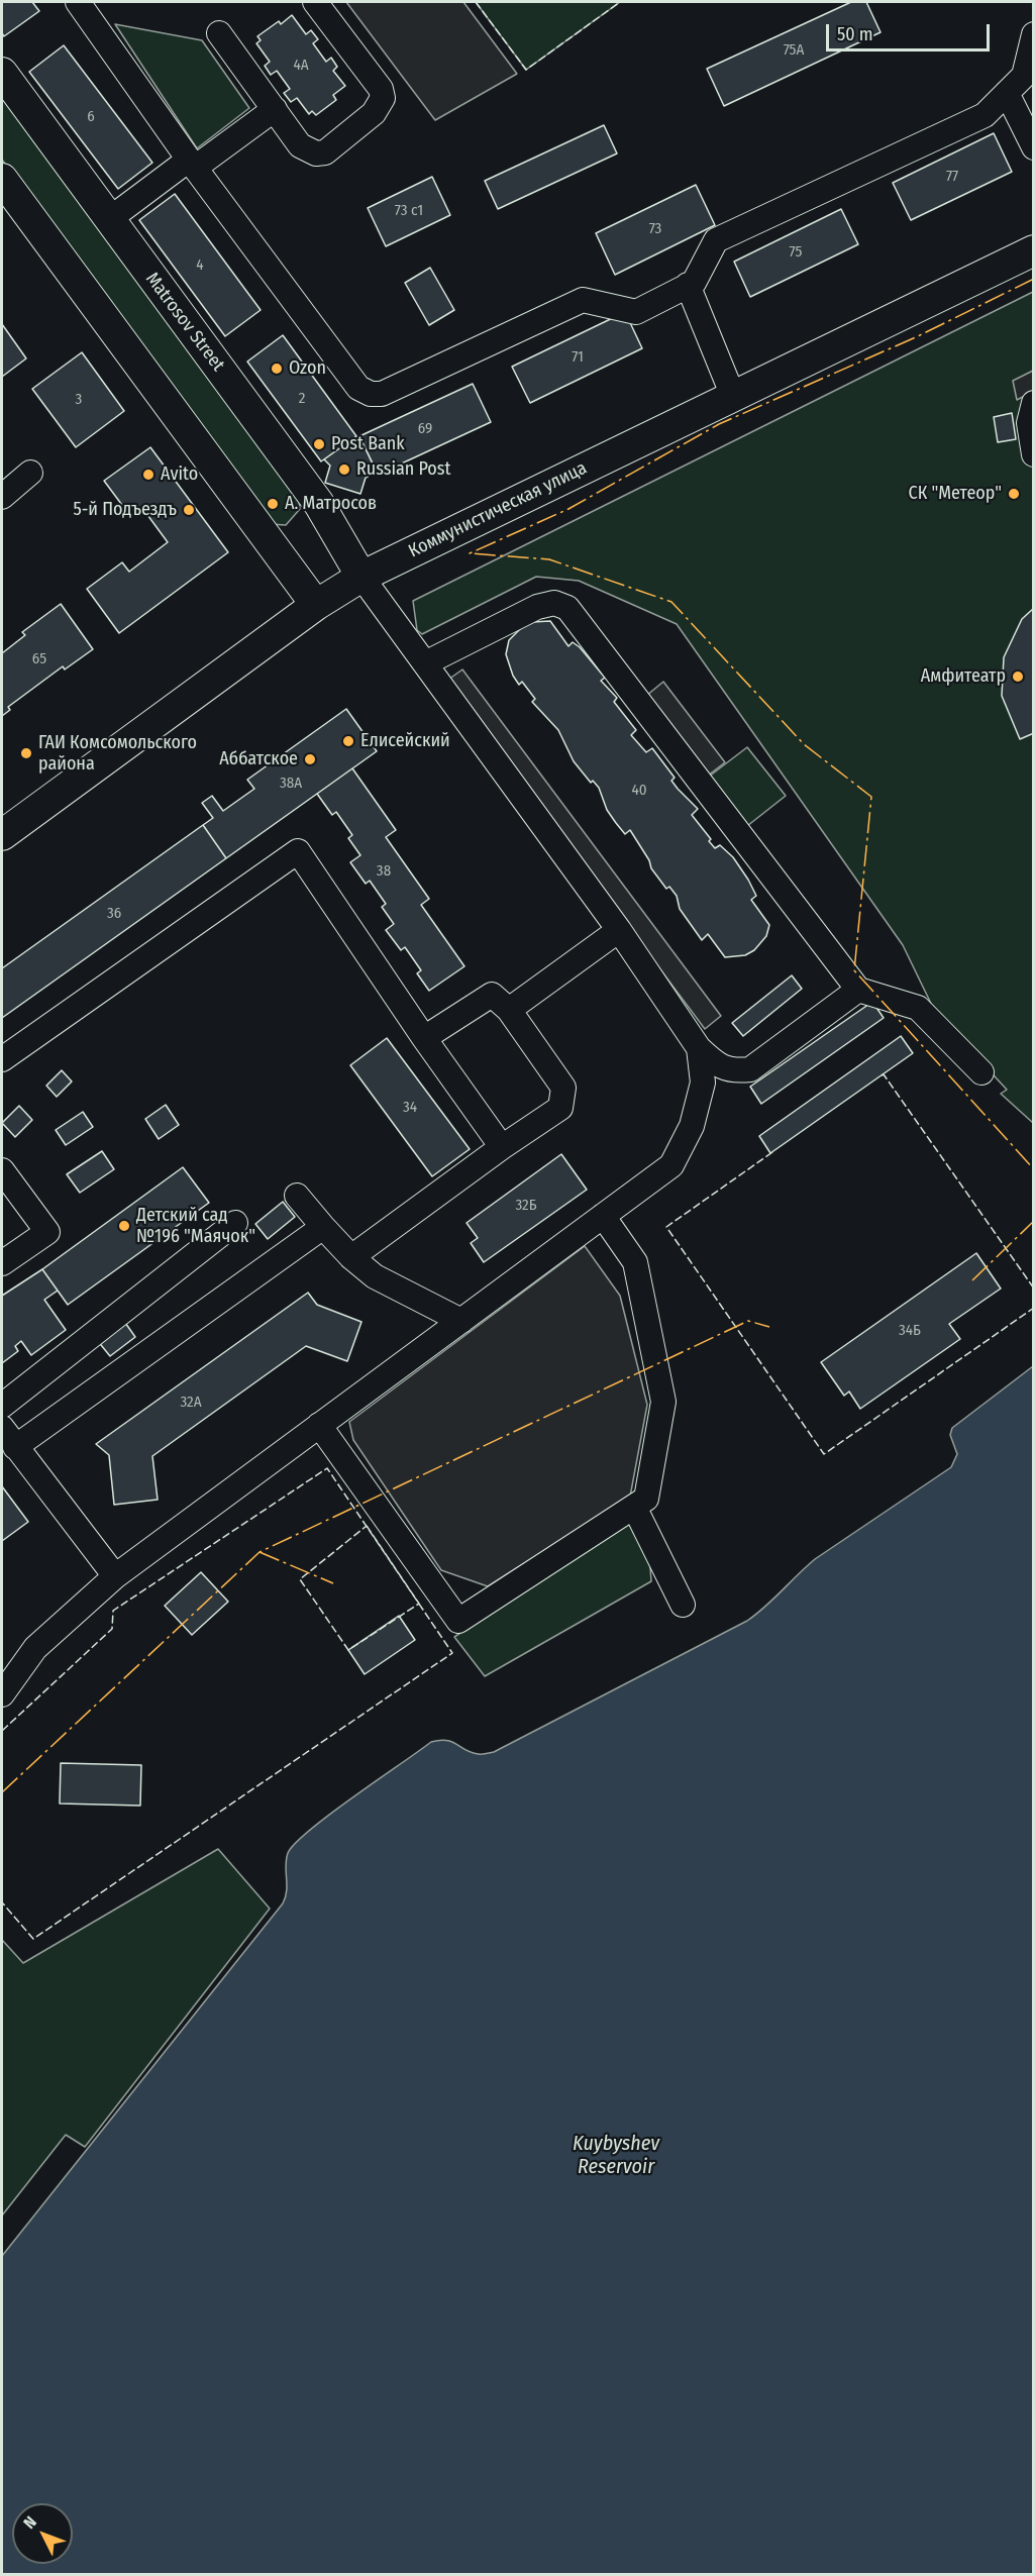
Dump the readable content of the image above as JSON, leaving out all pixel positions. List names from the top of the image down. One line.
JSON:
{"streets":{"main road":["Matrosov Street","Коммунистическая улица"]},"crossings":[["Matrosov Street","Коммунистическая улица"]],"water":["Kuybyshev Reservoir"],"places":["Ozon","Post Bank","Russian Post","Avito","СК \"Метеор\"","А. Матросов","5-й Подъездъ","Амфитеатр","Елисейский","ГАИ Комсомольского района","Аббатское","Детский сад №196 \"Маячок\""],"house_numbers":["75А","4А","6","77","73 с1","73","75","4","71","2","3","69","65","38А","40","38","36","34","32Б","34Б","32А"],"scale_bar":"50 m","north":"top left"}
